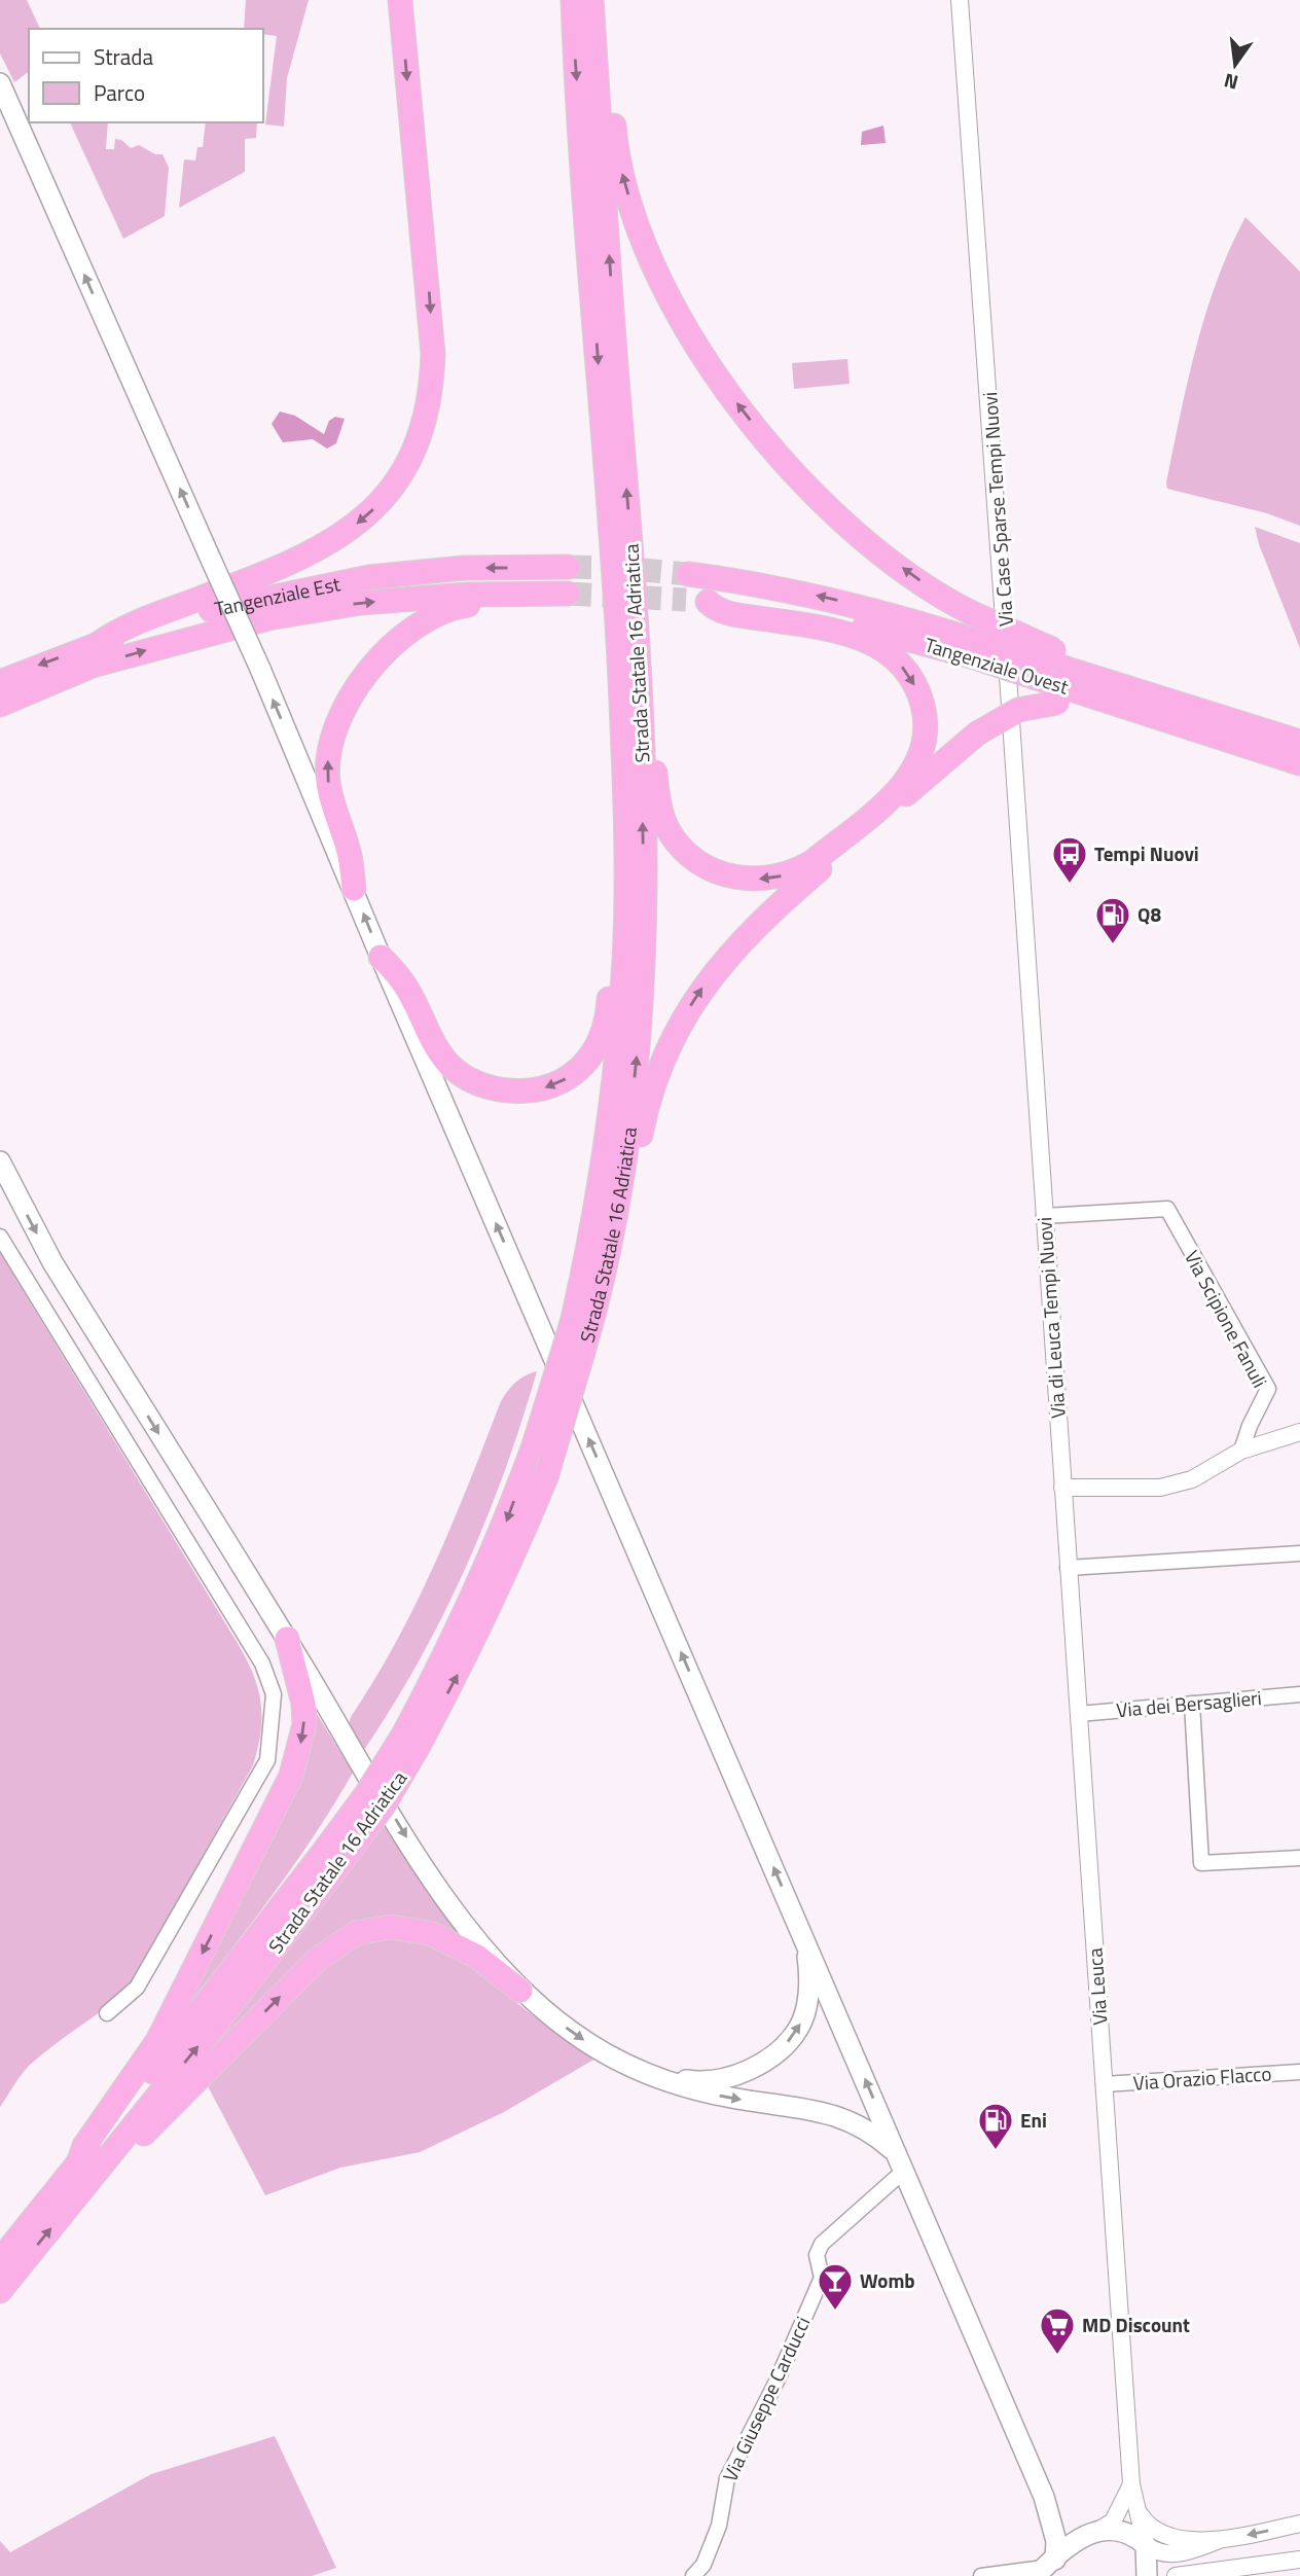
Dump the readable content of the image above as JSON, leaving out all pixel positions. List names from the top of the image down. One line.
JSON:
{"streets":{"highway":["Tangenziale Est","Strada Statale 16 Adriatica","Tangenziale Ovest"],"street":["Via Case Sparse Tempi Nuovi","Via di Leuca Tempi Nuovi","Via Scipione Fanuli","Via dei Bersaglieri","Via Leuca","Via Orazio Flacco","Via Giuseppe Carducci"]},"crossings":[["Via Case Sparse Tempi Nuovi","Via di Leuca Tempi Nuovi"],["Strada Statale 16 Adriatica","Tangenziale Ovest"],["Via di Leuca Tempi Nuovi","Via Scipione Fanuli"],["Via di Leuca Tempi Nuovi","Via Leuca"],["Via dei Bersaglieri","Via Leuca"],["Via Leuca","Via Orazio Flacco"]],"one_way":["Tangenziale Est"],"places":{"bus stop":["Tempi Nuovi"],"fuel station":["Q8","Eni"],"bar":["Womb"],"supermarket":["MD Discount"]},"legend":["Strada","Parco"],"north":"bottom"}
